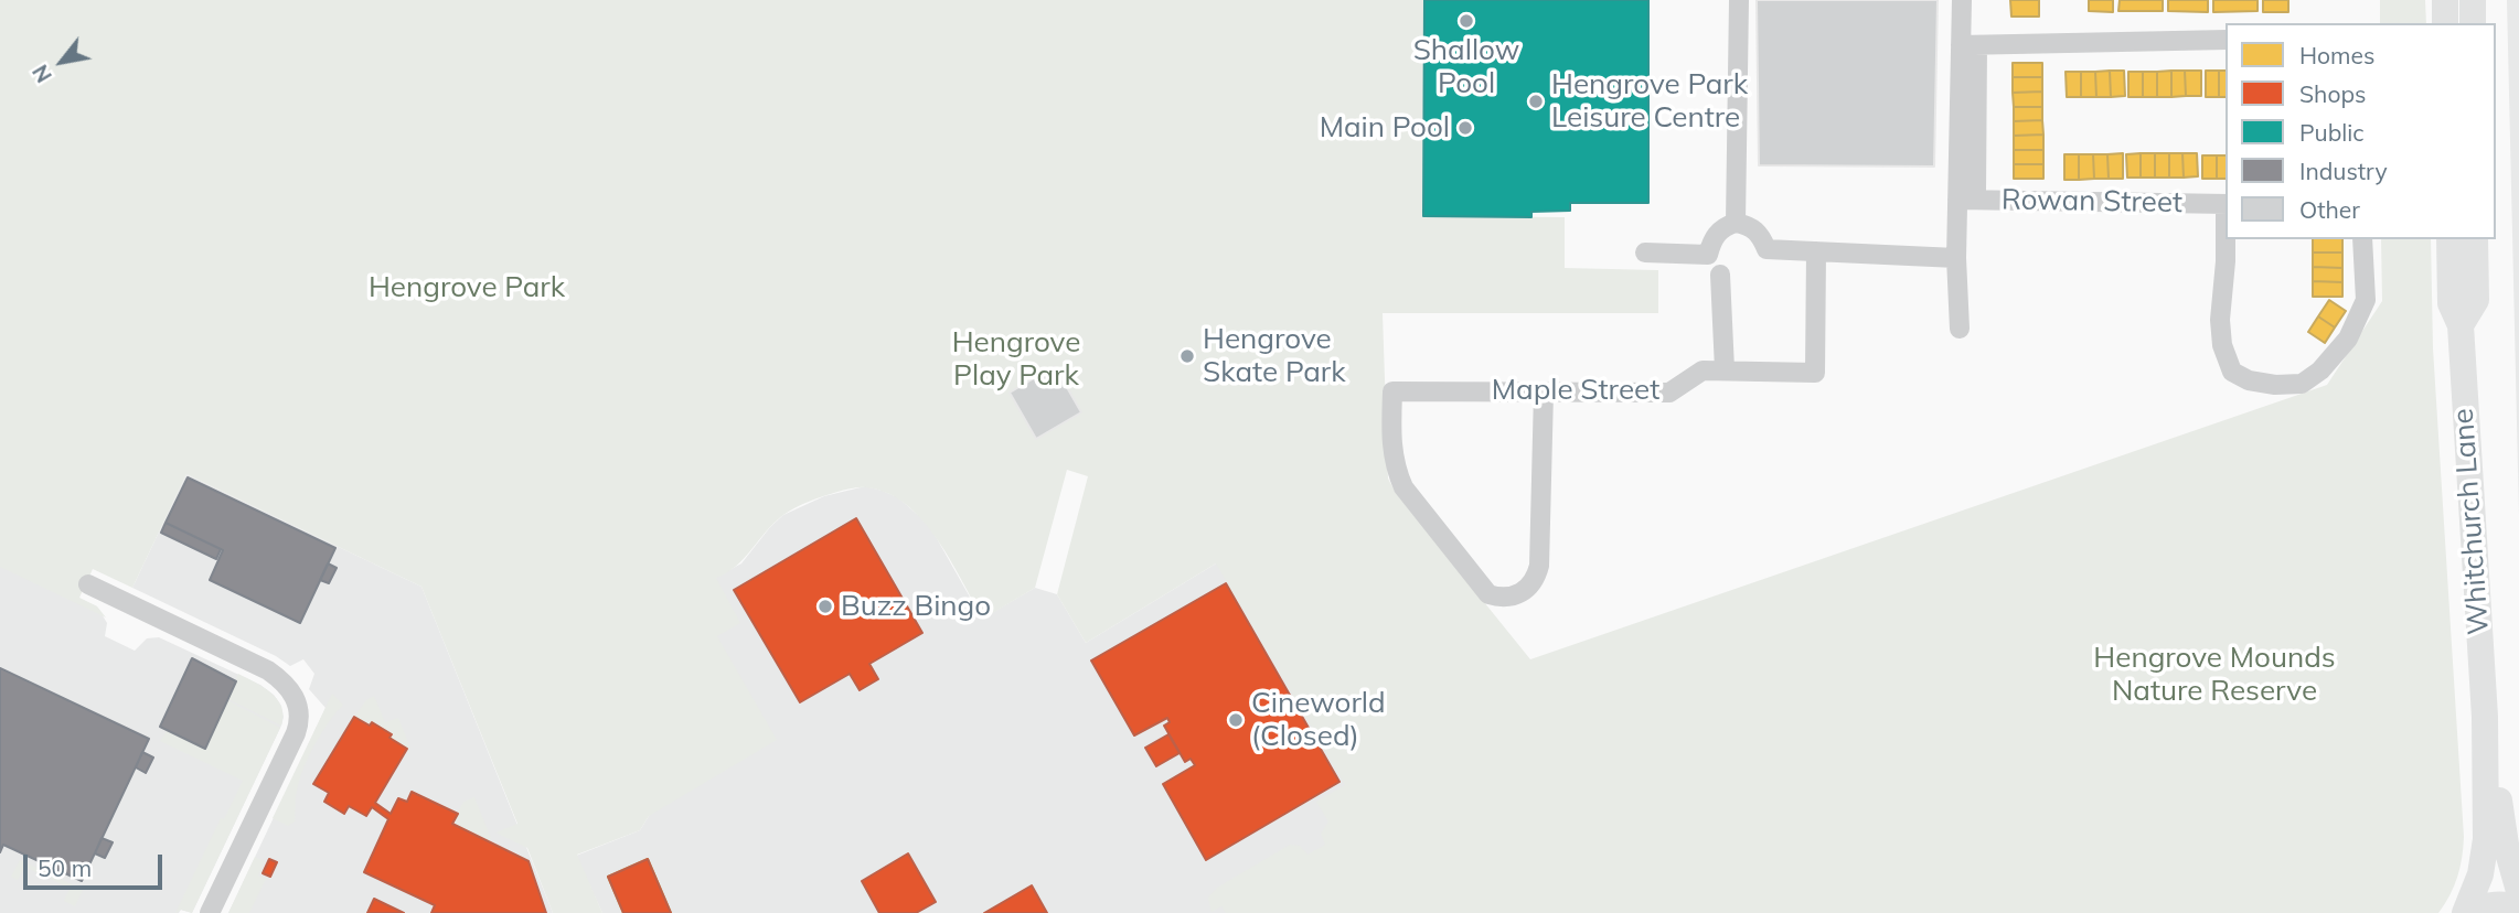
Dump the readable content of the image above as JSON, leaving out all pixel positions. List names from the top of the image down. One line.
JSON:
{"streets":{"street":["Rowan Street","Maple Street","Whitchurch Lane"]},"parks":["Hengrove Park","Hengrove Play Park","Hengrove Mounds Nature Reserve"],"places":["Shallow Pool","Hengrove Park Leisure Centre","Main Pool","Hengrove Skate Park","Buzz Bingo","Cineworld (Closed)"],"legend":["Homes","Shops","Public","Industry","Other"],"scale_bar":"50 m","north":"bottom left"}
